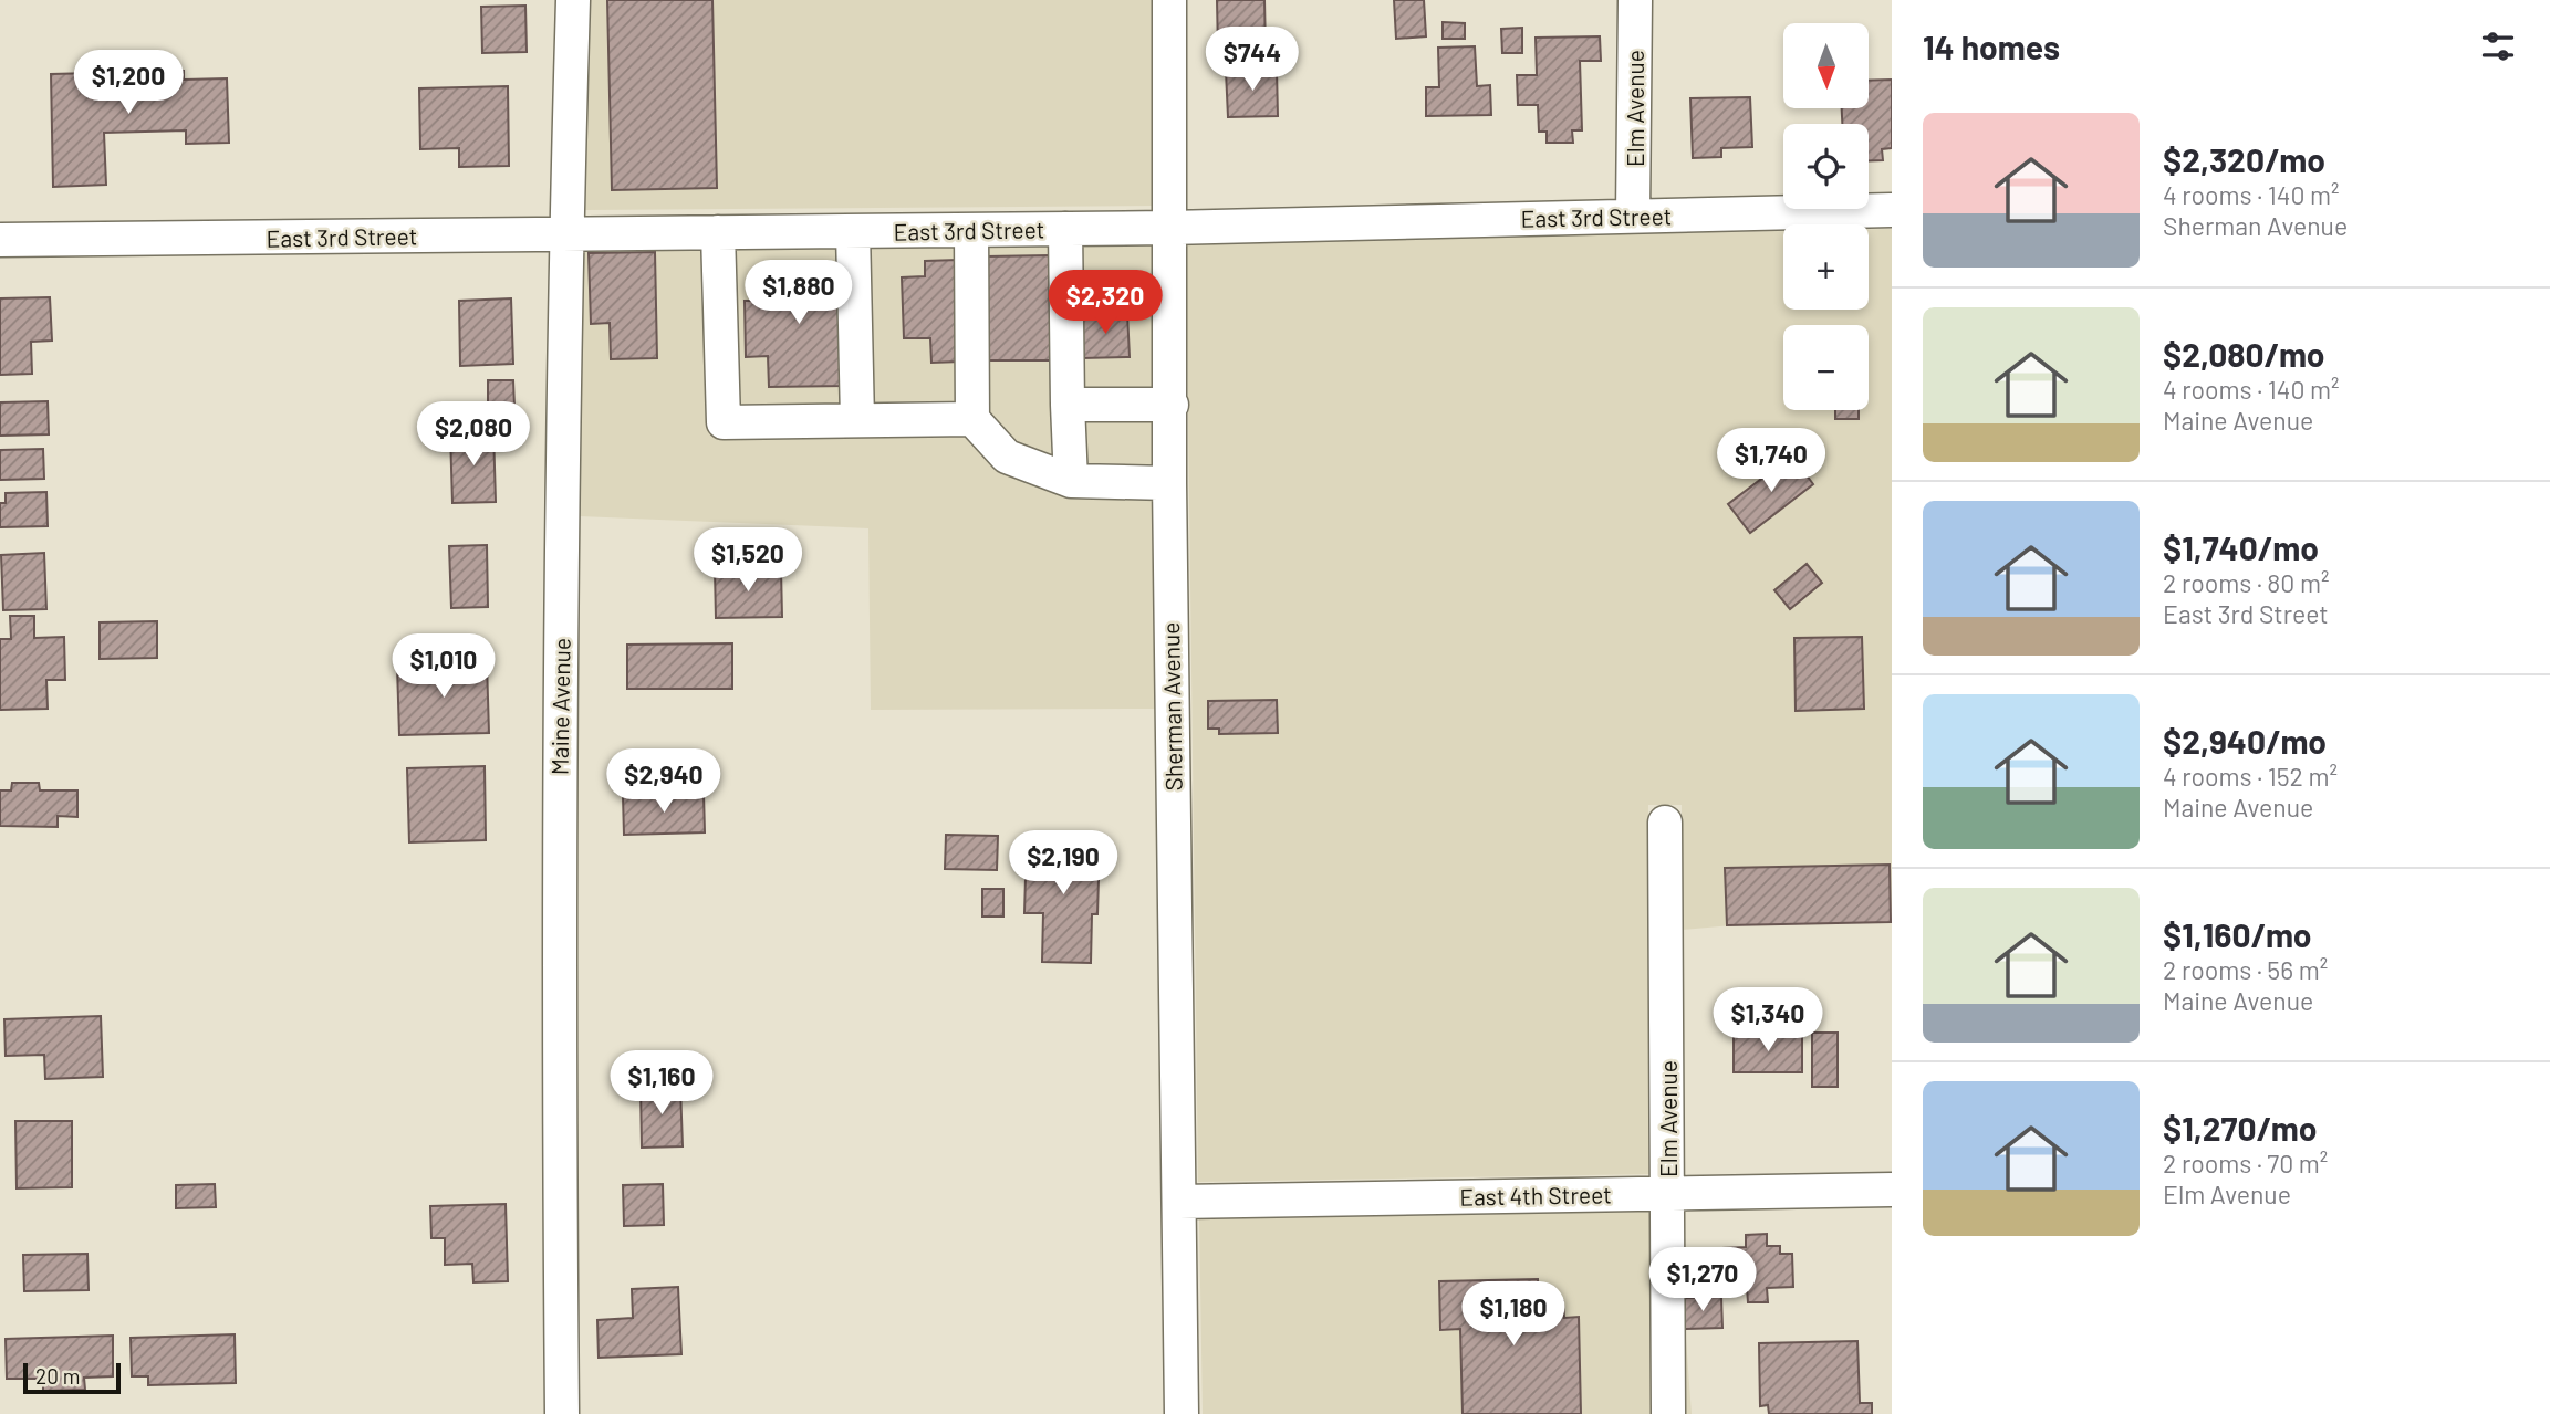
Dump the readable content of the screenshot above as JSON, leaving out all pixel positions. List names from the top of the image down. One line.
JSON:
{"streets":{"street":["Elm Avenue","East 3rd Street","Maine Avenue","Sherman Avenue","East 4th Street"]},"crossings":[["Elm Avenue","East 3rd Street"],["Elm Avenue","East 4th Street"],["East 3rd Street","Maine Avenue"],["East 3rd Street","Sherman Avenue"],["Sherman Avenue","East 4th Street"]],"scale_bar":"20 m","north":"bottom","page":{"heading":"14 homes","map_buttons":["+","−"],"price":["$744","$1,200","$1,880","$2,320","$2,080","$1,740","$1,520","$1,010","$2,940","$2,190","$1,340","$1,160","$1,270","$1,180"],"list":[{"name":"$2,320/mo","note":"4 rooms · 140 m² · Sherman Avenue"},{"name":"$2,080/mo","note":"4 rooms · 140 m² · Maine Avenue"},{"name":"$1,740/mo","note":"2 rooms · 80 m² · East 3rd Street"},{"name":"$2,940/mo","note":"4 rooms · 152 m² · Maine Avenue"},{"name":"$1,160/mo","note":"2 rooms · 56 m² · Maine Avenue"},{"name":"$1,270/mo","note":"2 rooms · 70 m² · Elm Avenue"}],"scale":"20 m"}}
